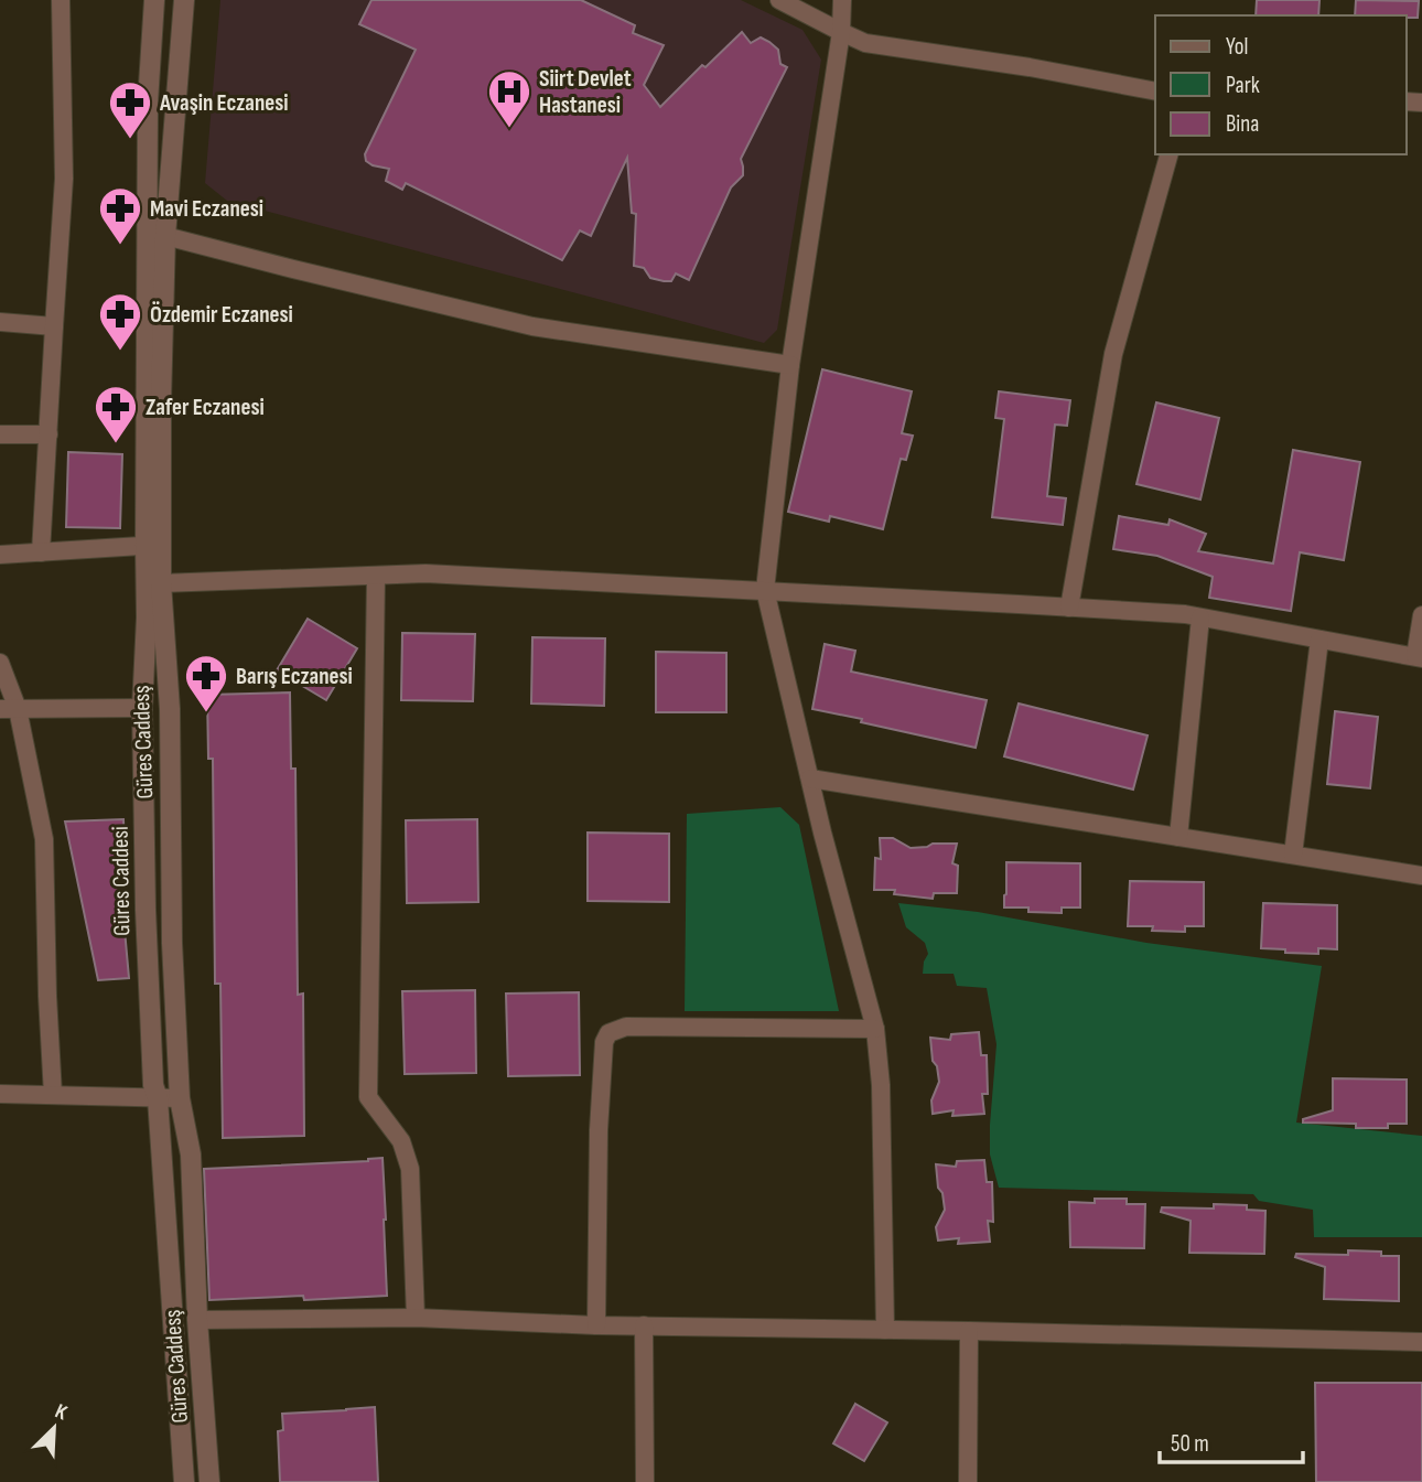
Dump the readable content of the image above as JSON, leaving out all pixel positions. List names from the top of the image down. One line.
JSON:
{"streets":{"street":["Güres Caddesş","Güres Caddesi"]},"crossings":[["Güres Caddesş","Güres Caddesi"]],"places":{"hospital":["Siirt Devlet Hastanesi"],"pharmacy":["Avaşin Eczanesi","Mavi Eczanesi","Özdemir Eczanesi","Zafer Eczanesi","Barış Eczanesi"]},"legend":["Yol","Park","Bina"],"scale_bar":"50 m","north":"top right"}
